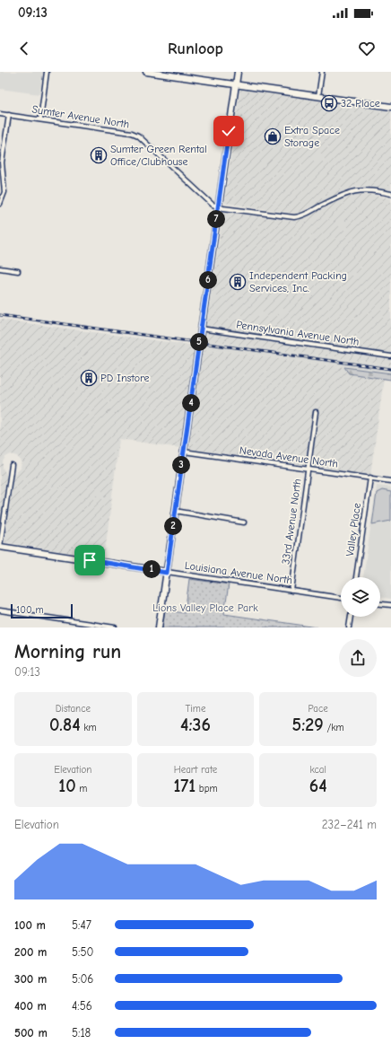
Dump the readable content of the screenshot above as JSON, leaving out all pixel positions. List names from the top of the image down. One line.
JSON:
{"streets":{"street":["Sumter Avenue North","Pennsylvania Avenue North","Nevada Avenue North","33rd Avenue North","Valley Place","Louisiana Avenue North"]},"crossings":[["Nevada Avenue North","33rd Avenue North"],["Nevada Avenue North","Valley Place"],["33rd Avenue North","Louisiana Avenue North"]],"parks":["Lions Valley Place Park"],"places":{"bus stop":["32 Place"],"shop":["Extra Space Storage"],"building":["Sumter Green Rental Office/Clubhouse","Independent Packing Services, Inc.","PD Instore"]},"scale_bar":"100 m","page":{"status":"09:13","header":"Runloop","pins":["7","6","5","4","3","2","1"],"scale":"100 m","heading":["Morning run","09:13"],"stats":[["Distance","0.84 km"],["Time","4:36"],["Pace","5:29 /km"],["Elevation","10 m"],["Heart rate","171 bpm"],["kcal","64"]],"chart":["Elevation","232–241 m"],"list":[{"name":"100 m","note":"5:47"},{"name":"200 m","note":"5:50"},{"name":"300 m","note":"5:06"},{"name":"400 m","note":"4:56"},{"name":"500 m","note":"5:18"}]}}
